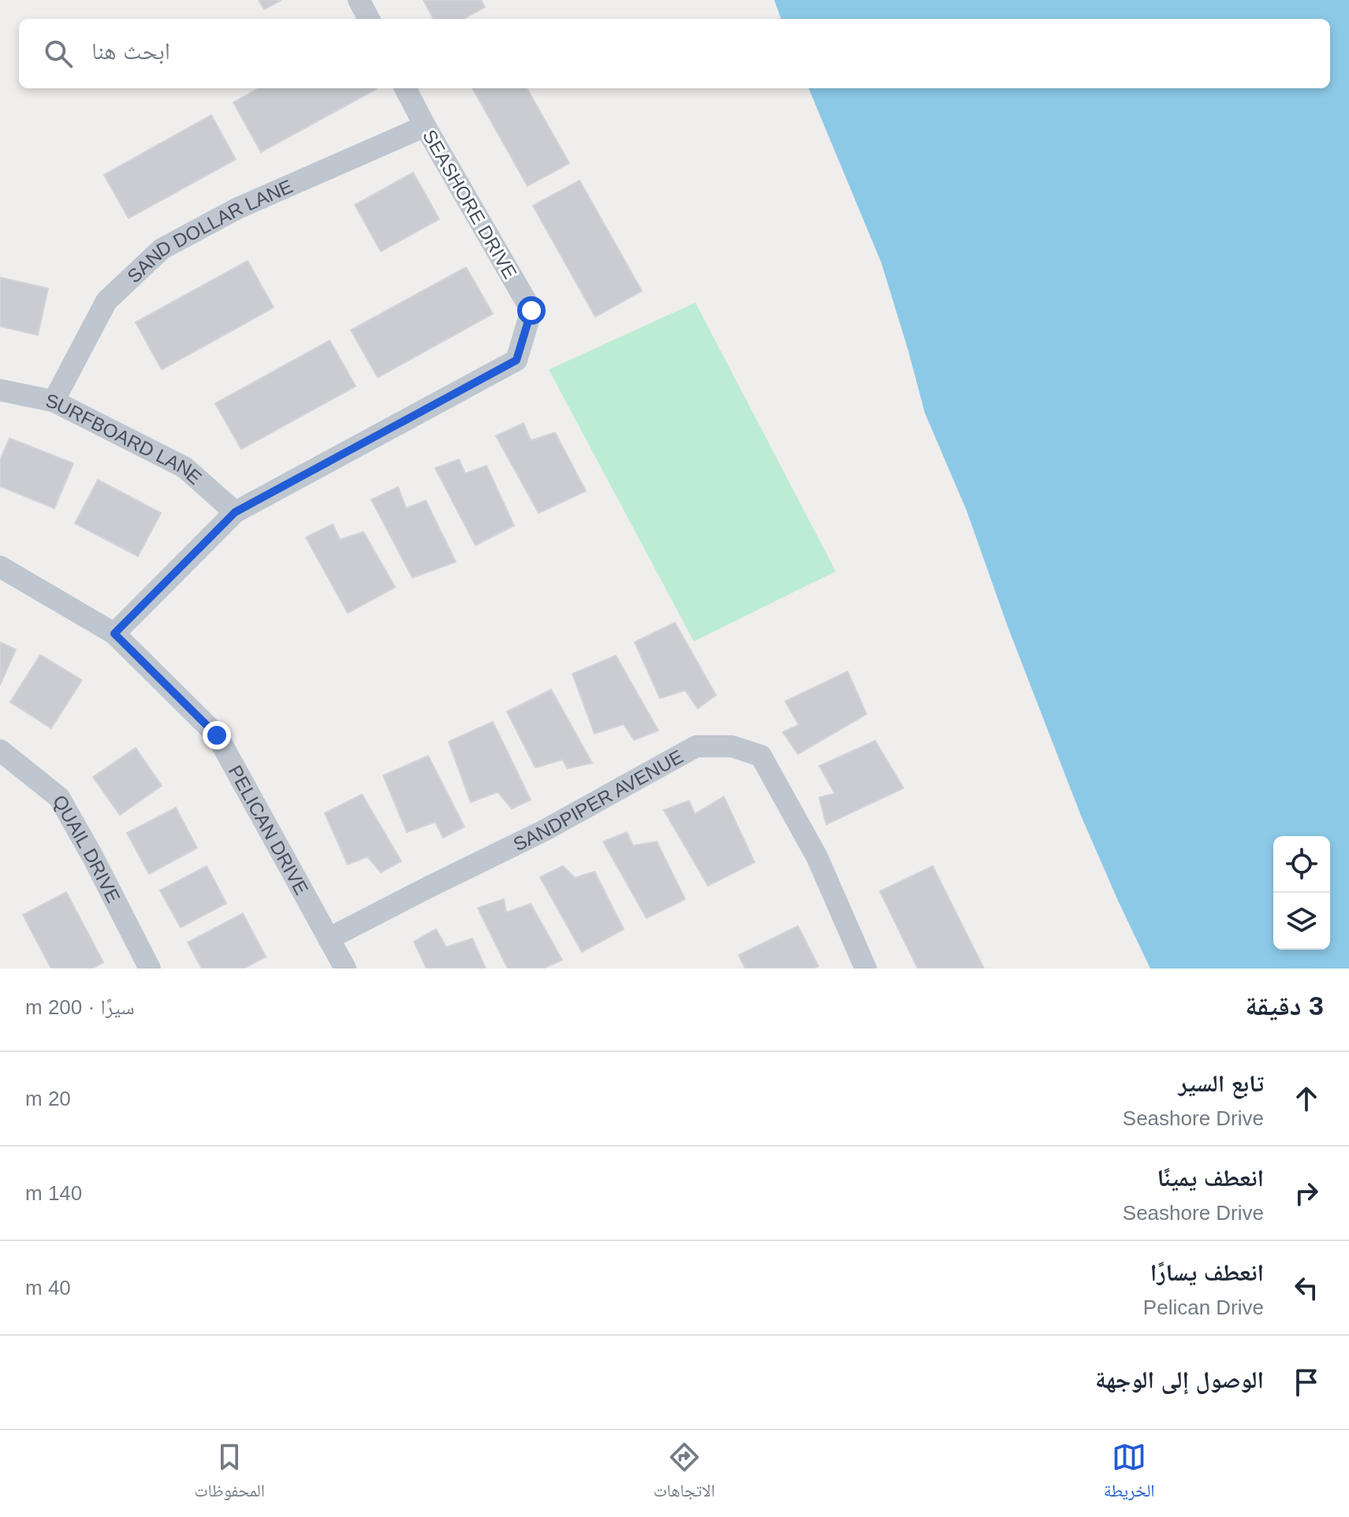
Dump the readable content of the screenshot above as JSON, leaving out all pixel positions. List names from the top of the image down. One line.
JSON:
{"streets":{"street":["SEASHORE DRIVE","SAND DOLLAR LANE","SURFBOARD LANE","SANDPIPER AVENUE","PELICAN DRIVE","QUAIL DRIVE"]},"crossings":[["SEASHORE DRIVE","SAND DOLLAR LANE"],["SEASHORE DRIVE","SURFBOARD LANE"],["SEASHORE DRIVE","PELICAN DRIVE"],["SAND DOLLAR LANE","SURFBOARD LANE"],["SANDPIPER AVENUE","PELICAN DRIVE"]],"page":{"search":"ابحث هنا","heading":["3 دقيقة","سيرًا · 200 m"],"list":[["تابع السير","Seashore Drive","20 m"],["انعطف يمينًا","Seashore Drive","140 m"],["انعطف يسارًا","Pelican Drive","40 m"],"الوصول إلى الوجهة"],"nav":["الخريطة","الاتجاهات","المحفوظات"]}}
